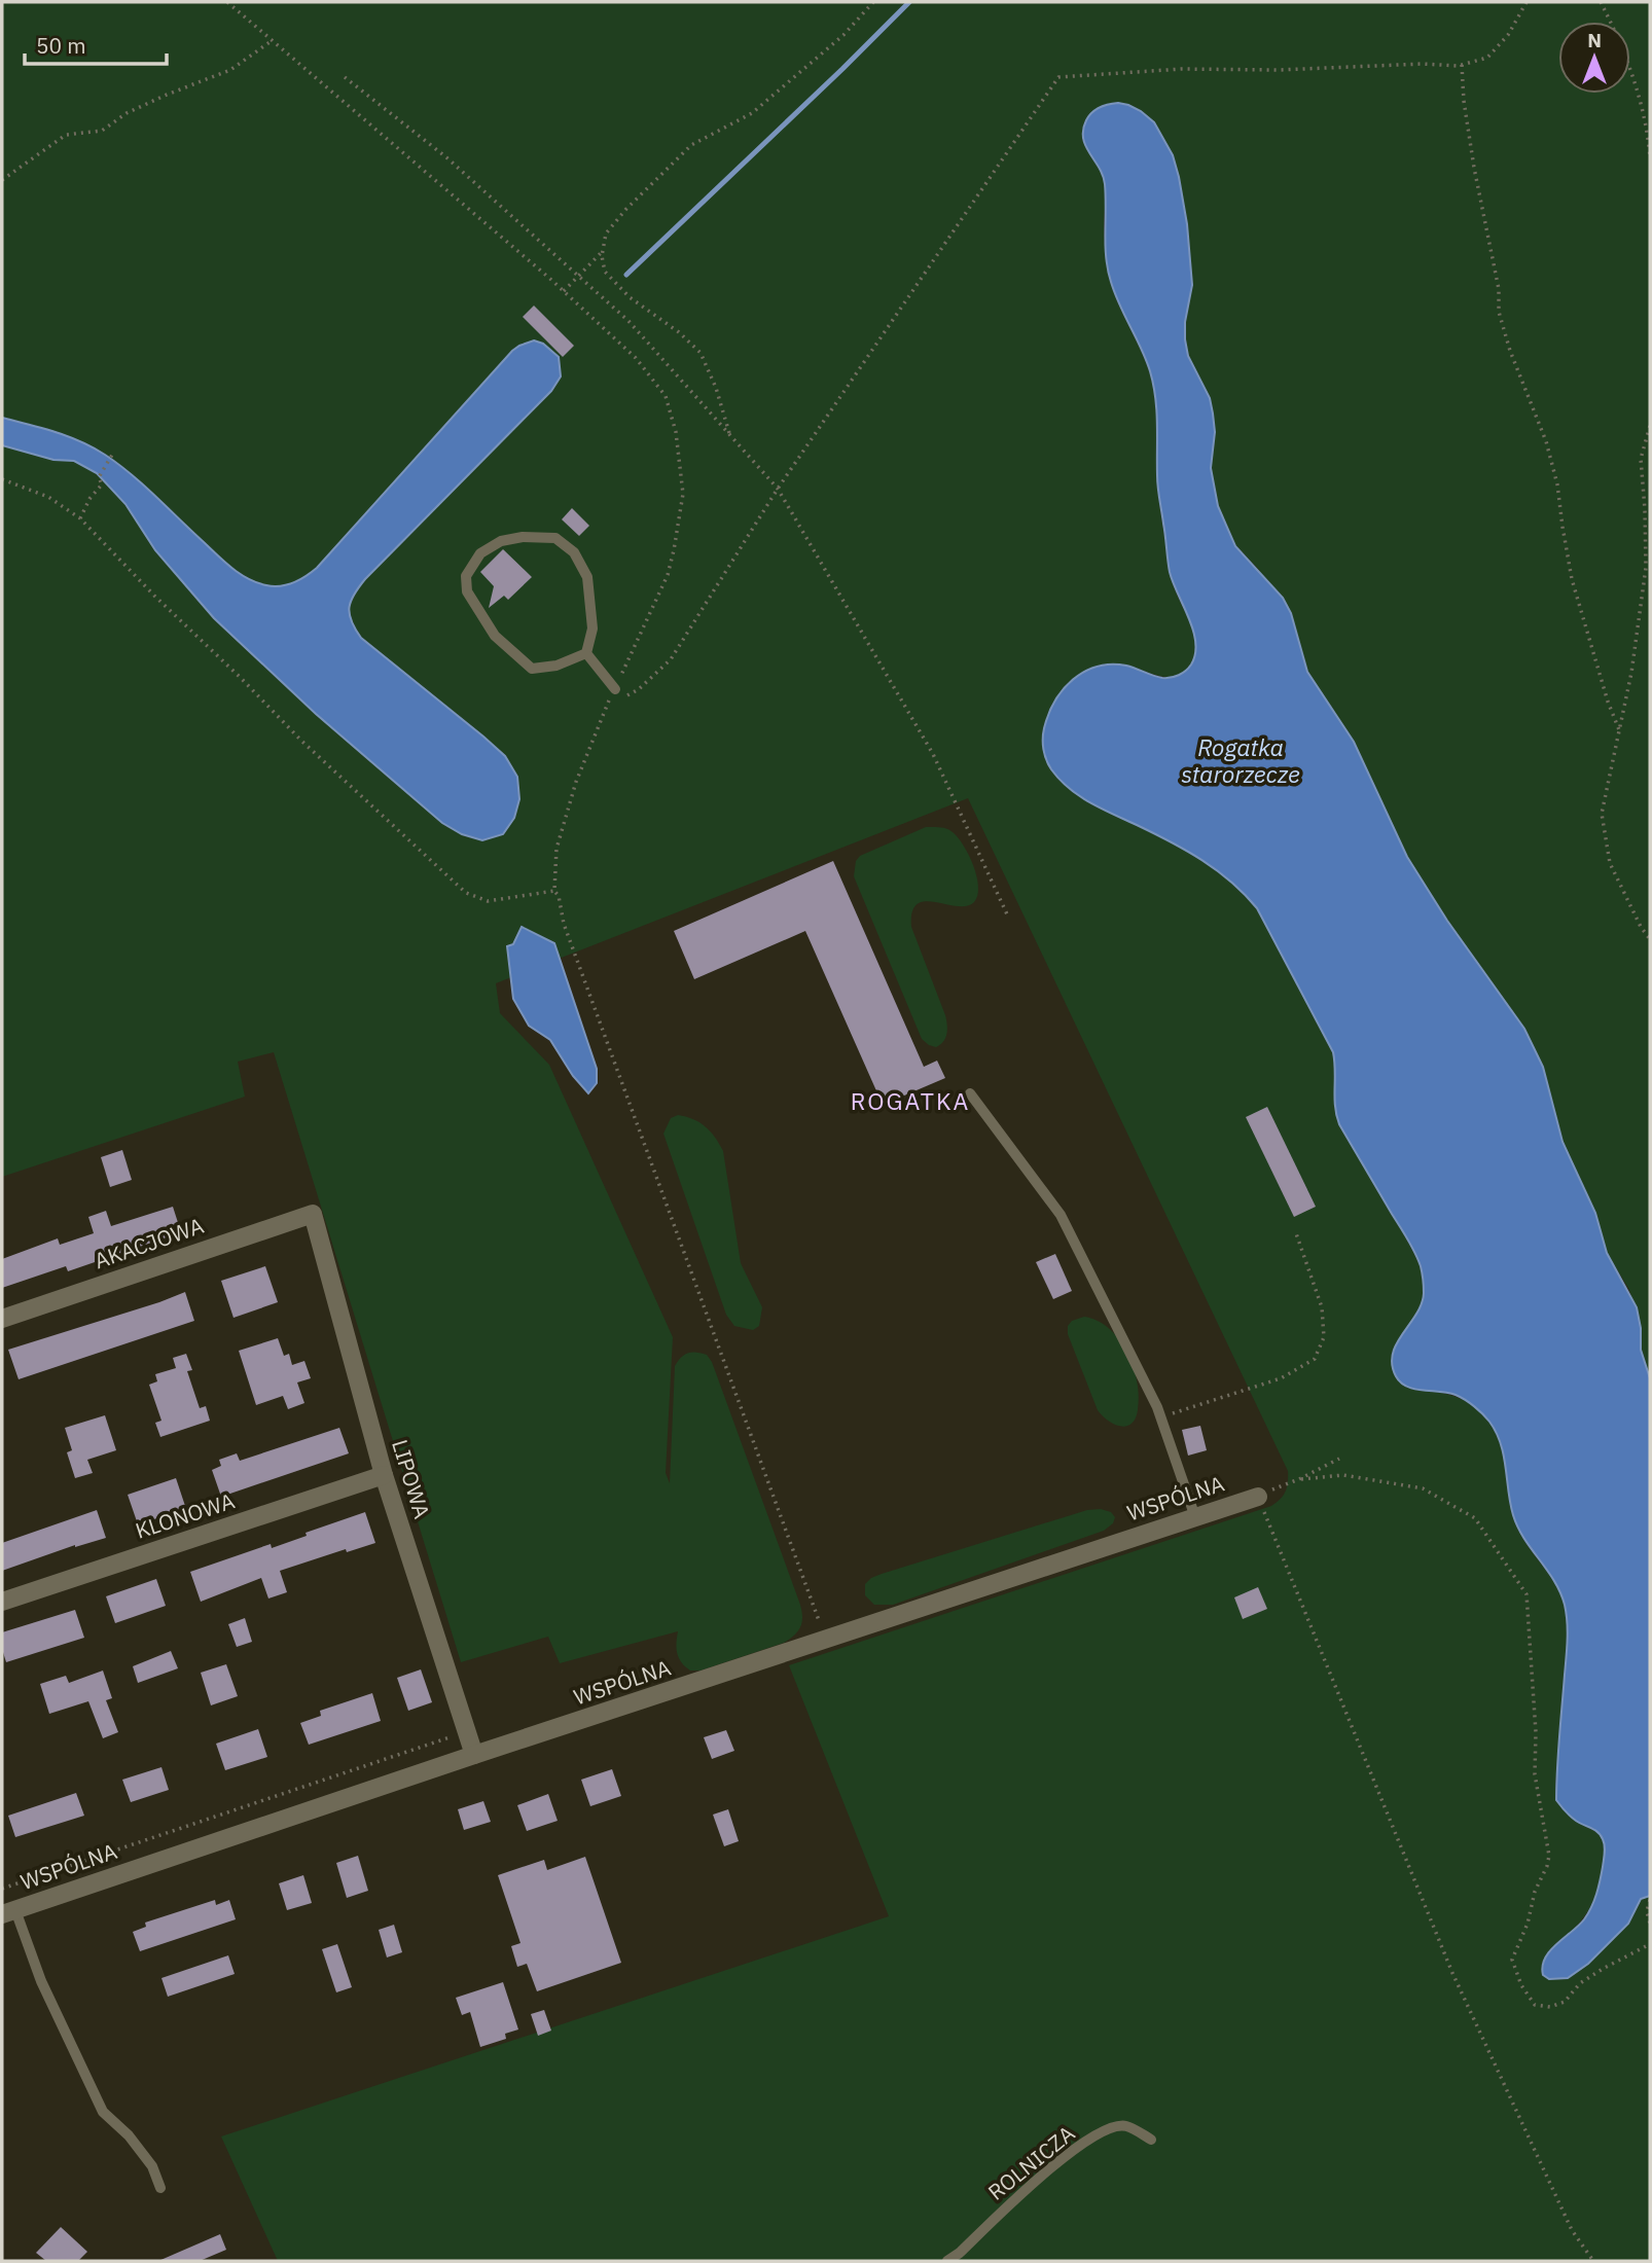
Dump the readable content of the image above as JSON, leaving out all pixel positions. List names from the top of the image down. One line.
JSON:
{"streets":{"street":["AKACJOWA","LIPOWA","WSPÓLNA","KLONOWA"],"lane":["ROLNICZA"]},"crossings":[["AKACJOWA","LIPOWA"],["LIPOWA","WSPÓLNA"],["LIPOWA","KLONOWA"]],"districts":["ROGATKA"],"water":["Rogatka starorzecze"],"scale_bar":"50 m","north":"top"}
